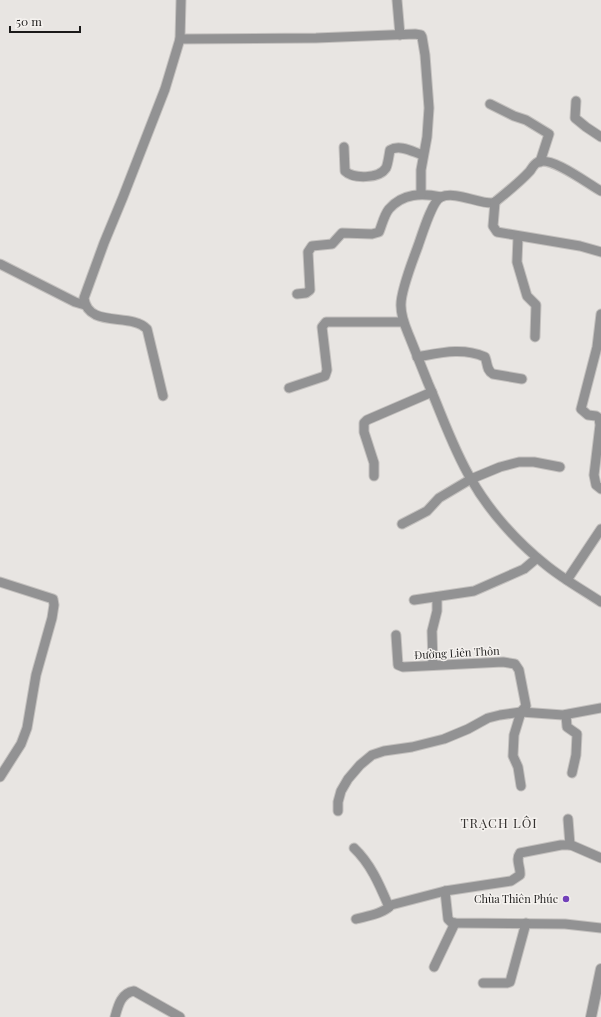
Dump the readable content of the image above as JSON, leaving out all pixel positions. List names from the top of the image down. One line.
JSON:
{"streets":{"street":["Đường Liên Thôn"]},"districts":["TRẠCH LÔI"],"places":["Chùa Thiên Phúc"],"scale_bar":"50 m"}
